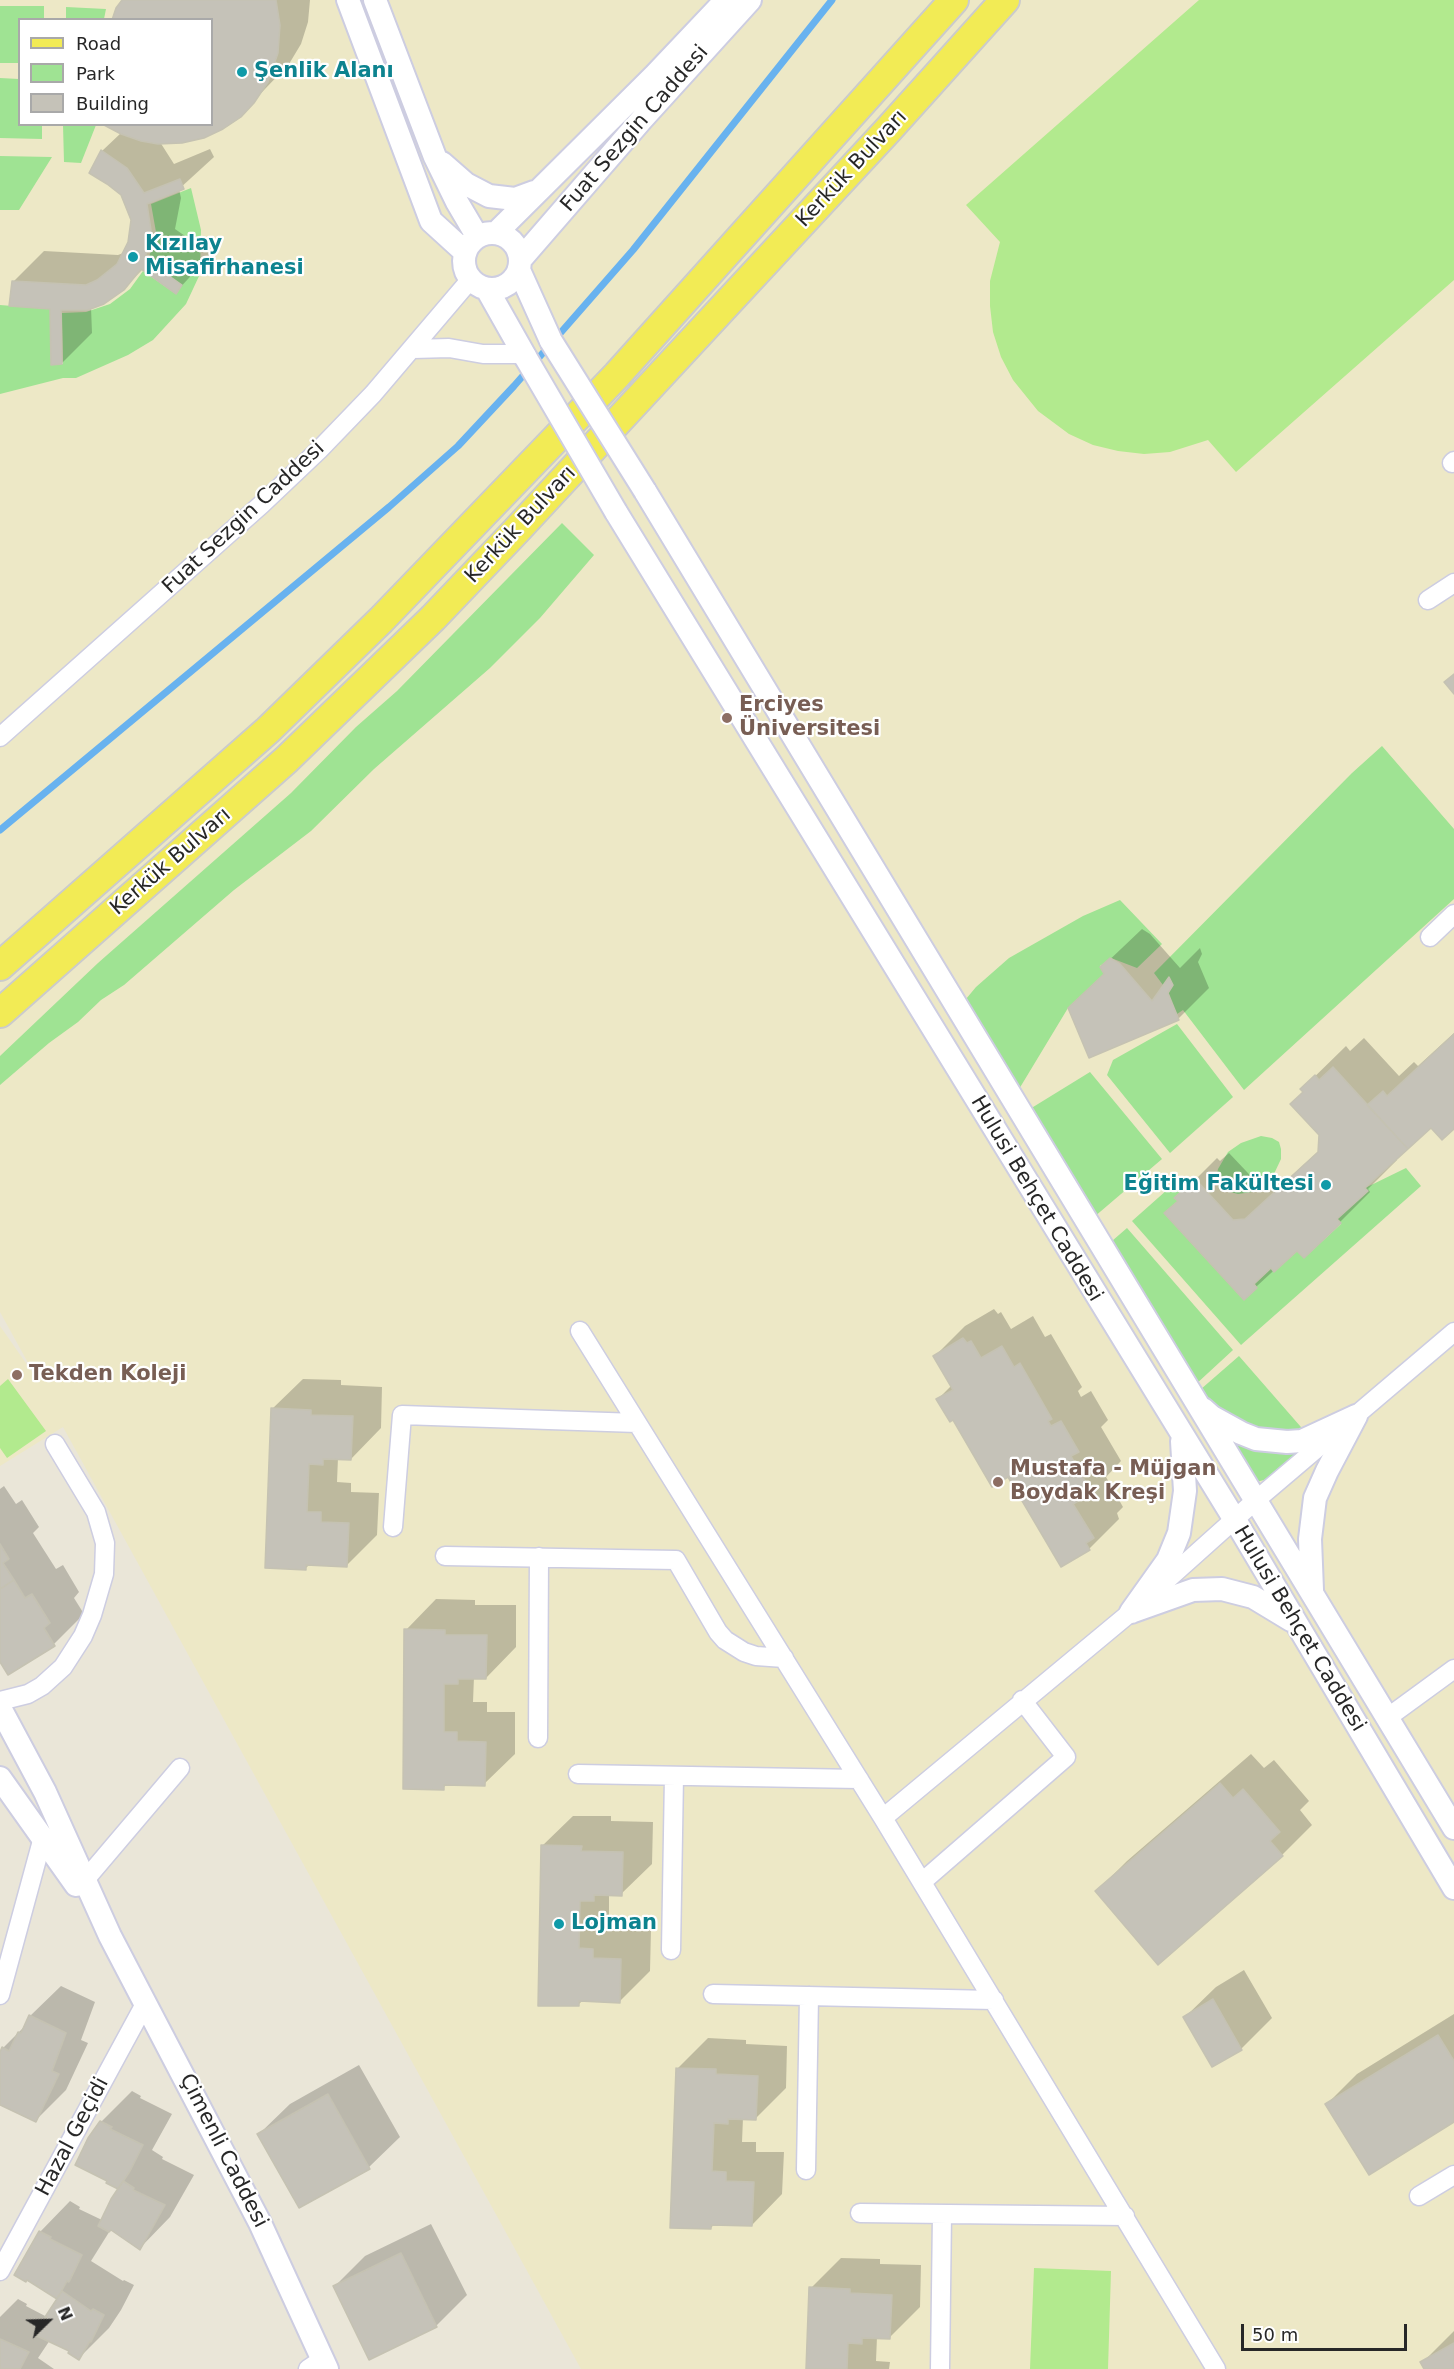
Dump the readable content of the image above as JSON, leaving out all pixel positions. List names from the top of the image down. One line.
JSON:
{"streets":{"main road":["Kerkük Bulvarı"],"street":["Fuat Sezgin Caddesi","Hulusi Behçet Caddesi","Hazal Geçidi","Çimenli Caddesi"]},"crossings":[["Fuat Sezgin Caddesi","Hulusi Behçet Caddesi"],["Hazal Geçidi","Çimenli Caddesi"]],"places":["Şenlik Alanı","Kızılay Misafirhanesi","Erciyes Üniversitesi","Eğitim Fakültesi","Tekden Koleji","Mustafa - Müjgan Boydak Kreşi","Lojman"],"legend":["Road","Park","Building"],"scale_bar":"50 m","north":"top right"}
